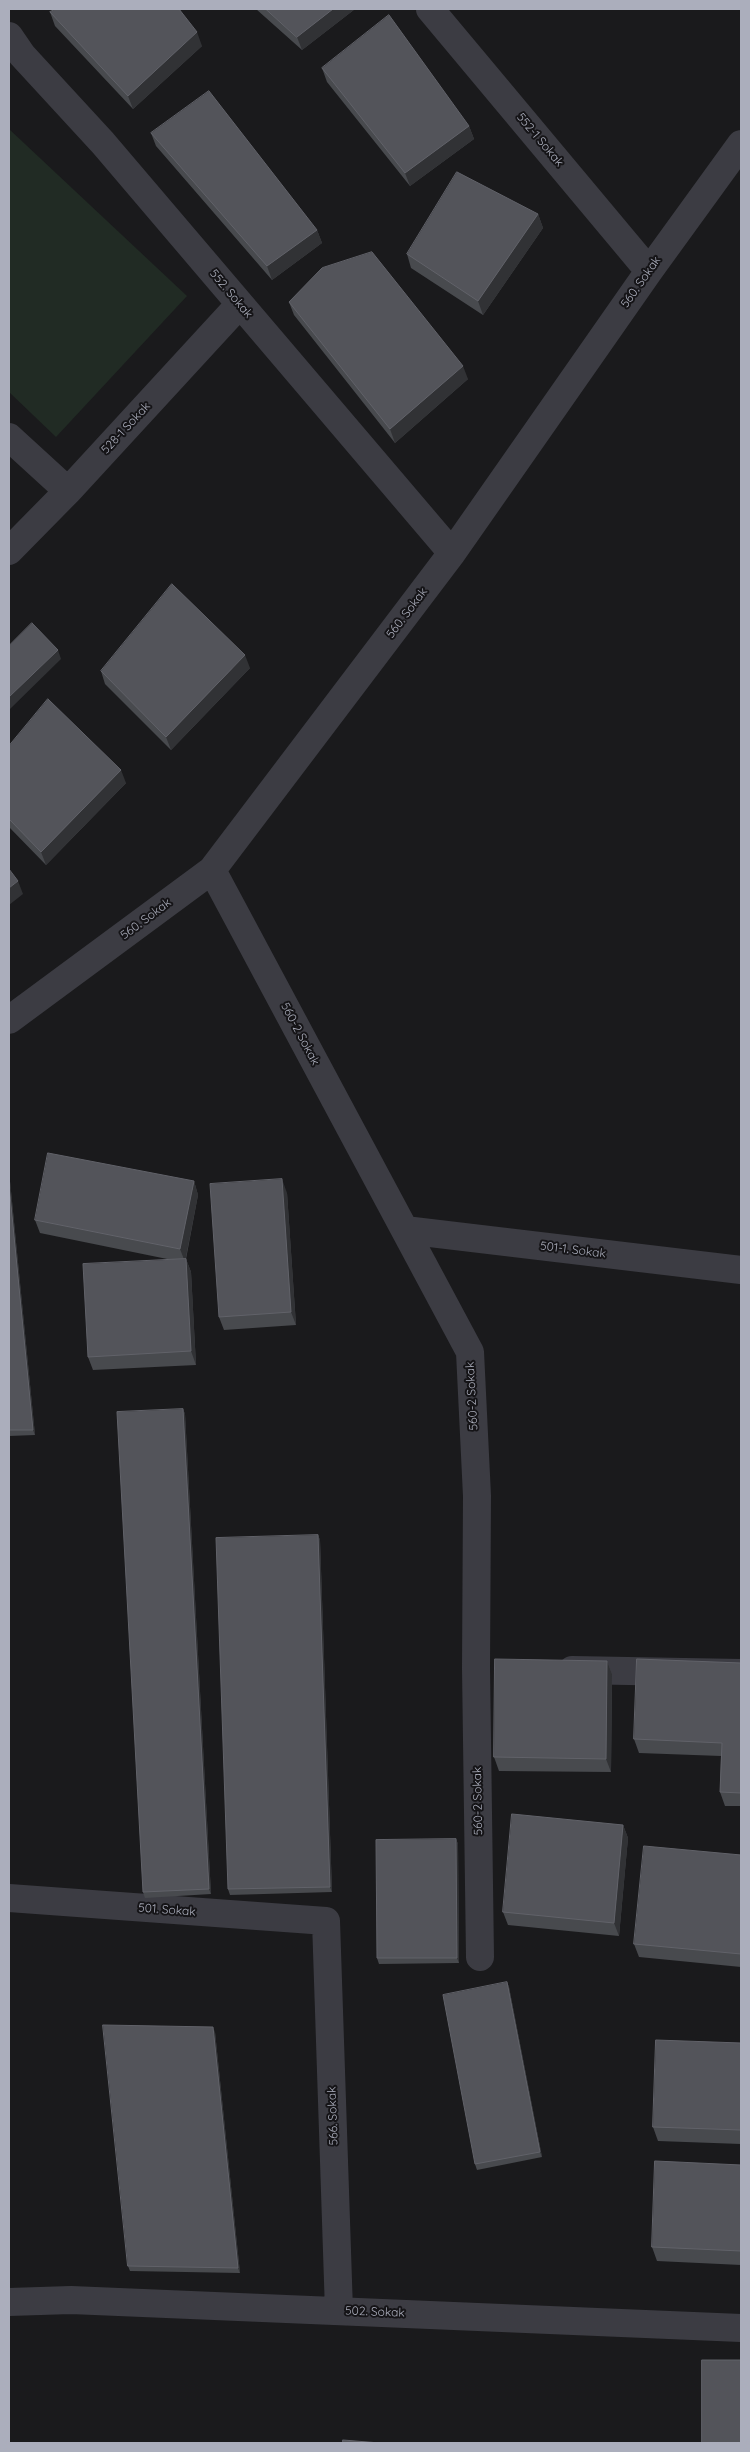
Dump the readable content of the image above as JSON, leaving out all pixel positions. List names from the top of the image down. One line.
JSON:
{"streets":{"street":["552-1 Sokak","560. Sokak","552. Sokak","528-1 Sokak","560-2 Sokak","501-1. Sokak","501. Sokak","566. Sokak","502. Sokak"]},"crossings":[["552-1 Sokak","560. Sokak"],["560. Sokak","552. Sokak"],["560. Sokak","560-2 Sokak"],["552. Sokak","528-1 Sokak"],["560-2 Sokak","501-1. Sokak"],["501. Sokak","566. Sokak"],["566. Sokak","502. Sokak"]]}
